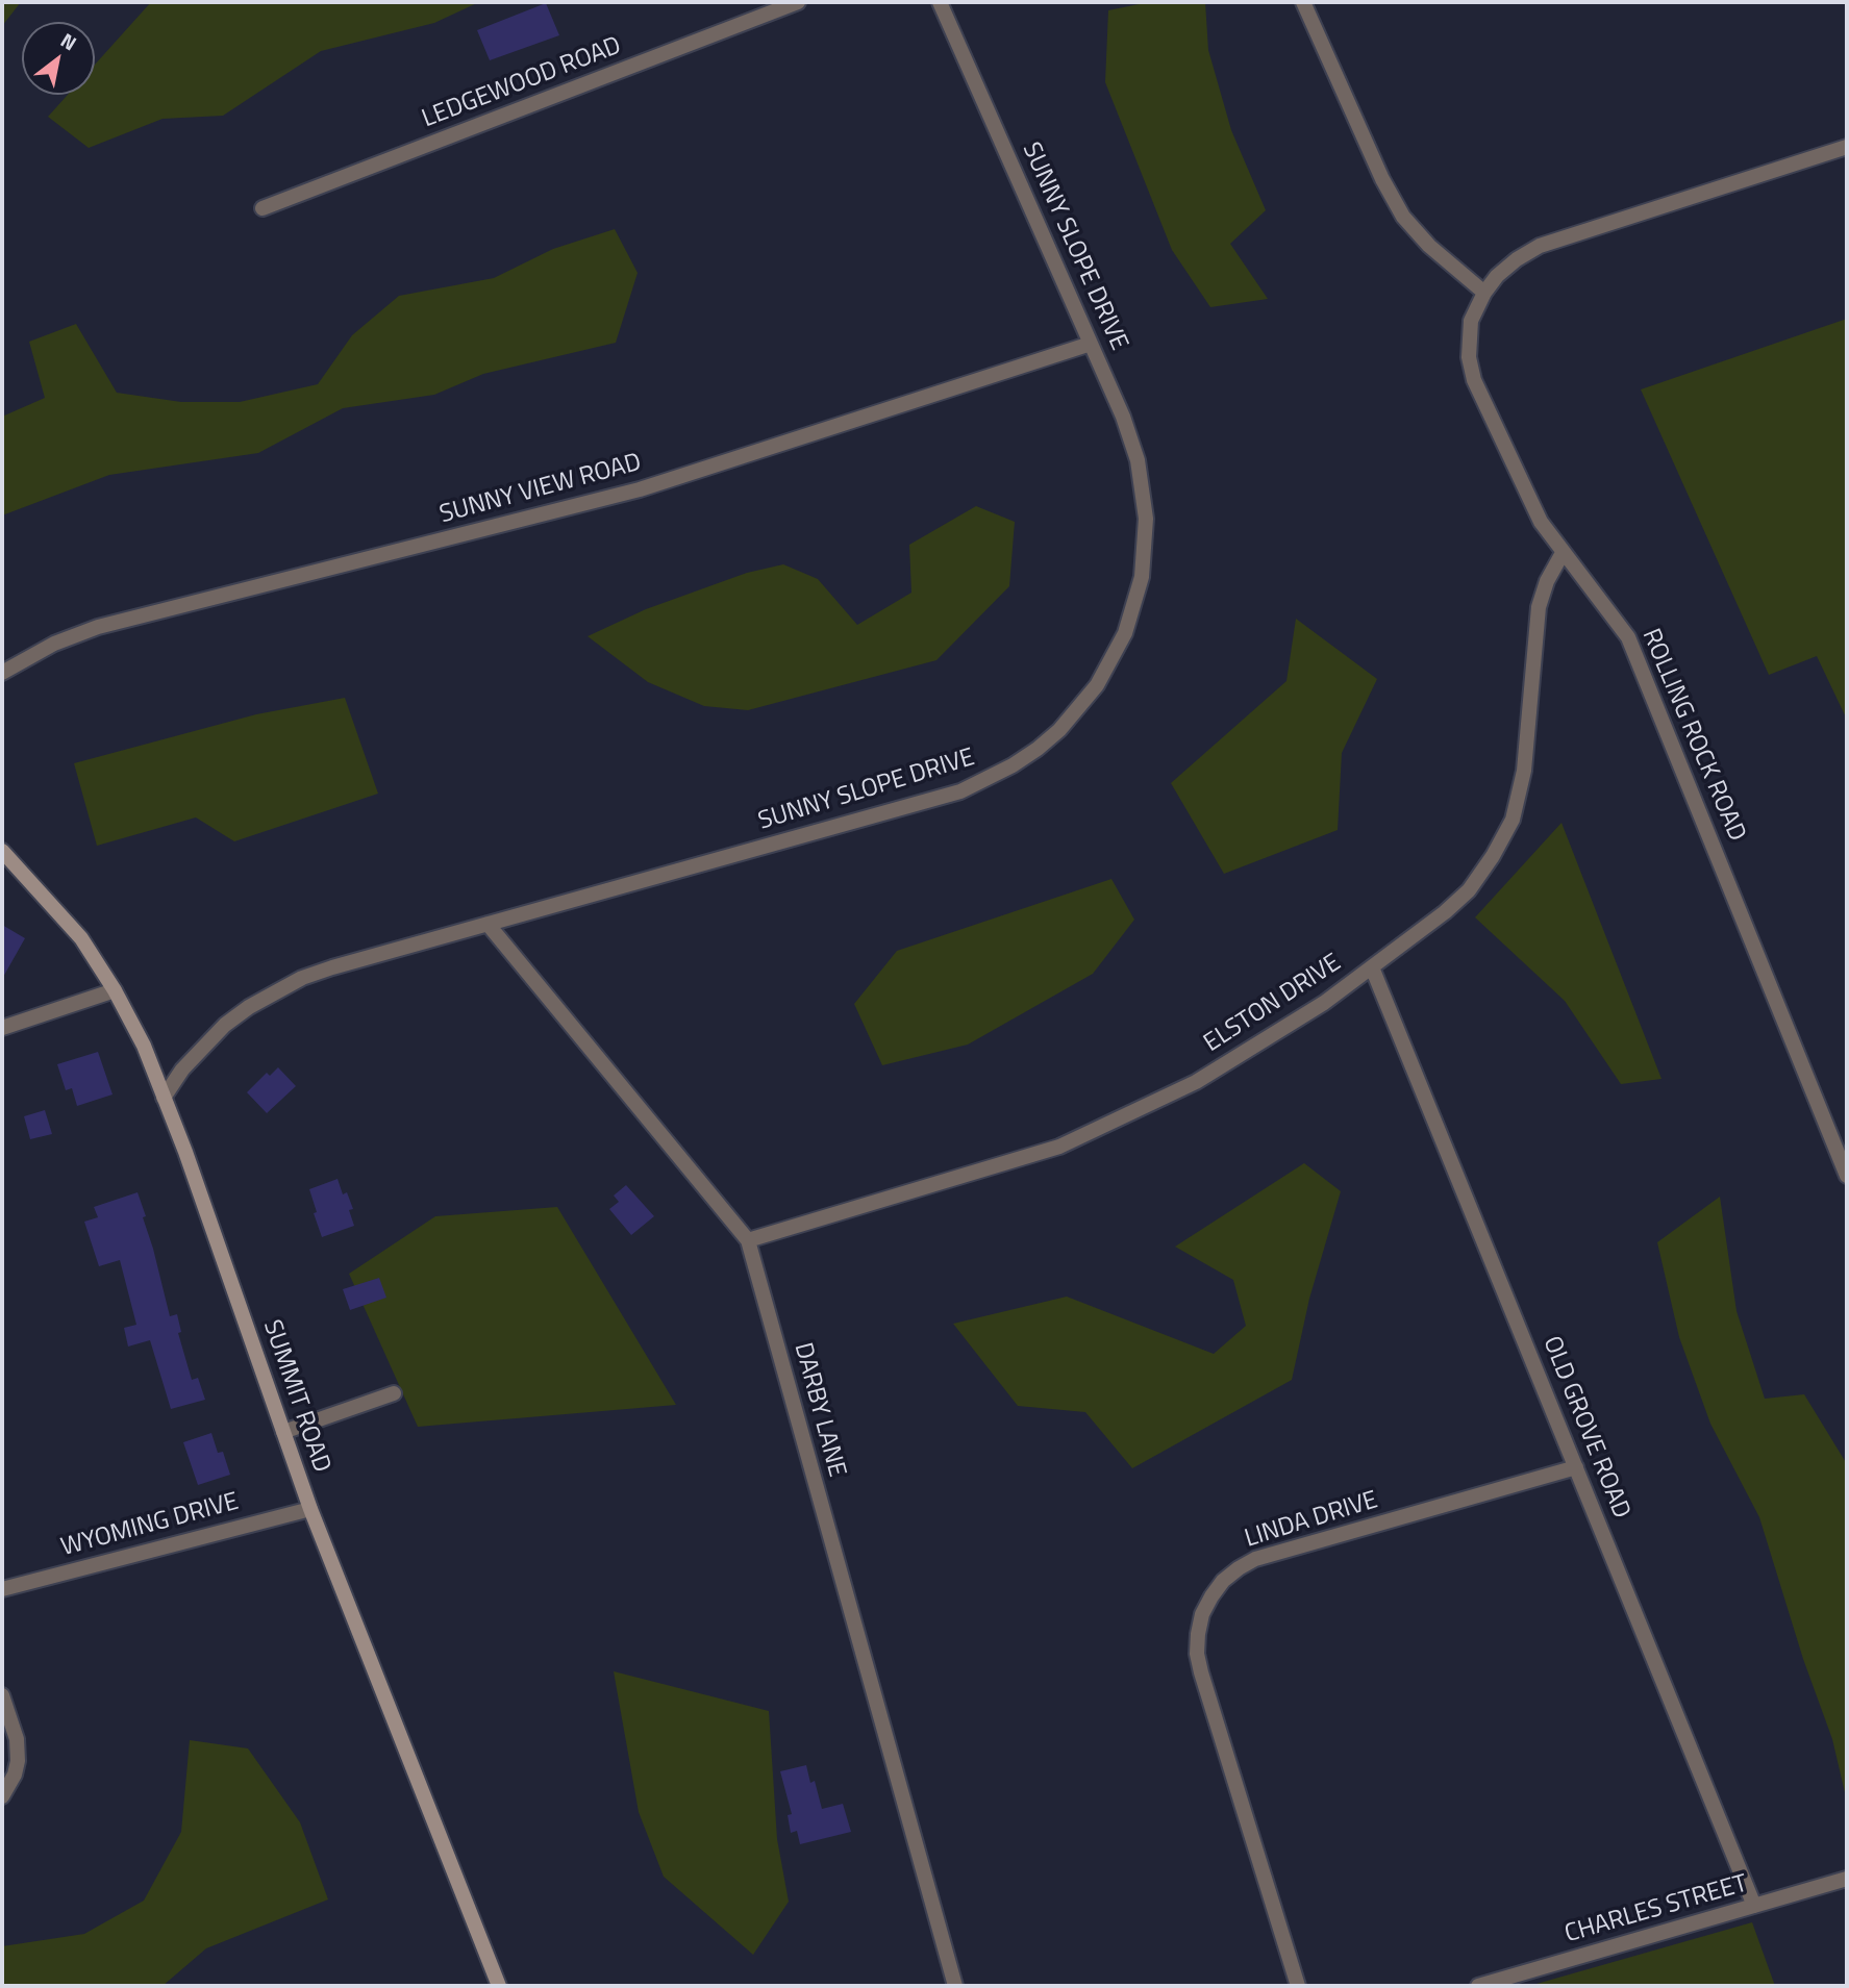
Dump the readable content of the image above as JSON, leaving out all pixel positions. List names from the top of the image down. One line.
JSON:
{"streets":{"main road":["SUMMIT ROAD"],"street":["LEDGEWOOD ROAD","SUNNY SLOPE DRIVE","SUNNY VIEW ROAD","ROLLING ROCK ROAD","ELSTON DRIVE","DARBY LANE","OLD GROVE ROAD","LINDA DRIVE","WYOMING DRIVE","CHARLES STREET"]},"crossings":[["SUNNY SLOPE DRIVE","SUNNY VIEW ROAD"],["SUNNY SLOPE DRIVE","SUMMIT ROAD"],["SUNNY SLOPE DRIVE","DARBY LANE"],["ROLLING ROCK ROAD","ELSTON DRIVE"],["ELSTON DRIVE","DARBY LANE"],["ELSTON DRIVE","OLD GROVE ROAD"],["SUMMIT ROAD","WYOMING DRIVE"],["OLD GROVE ROAD","LINDA DRIVE"],["OLD GROVE ROAD","CHARLES STREET"]],"north":"top right"}
